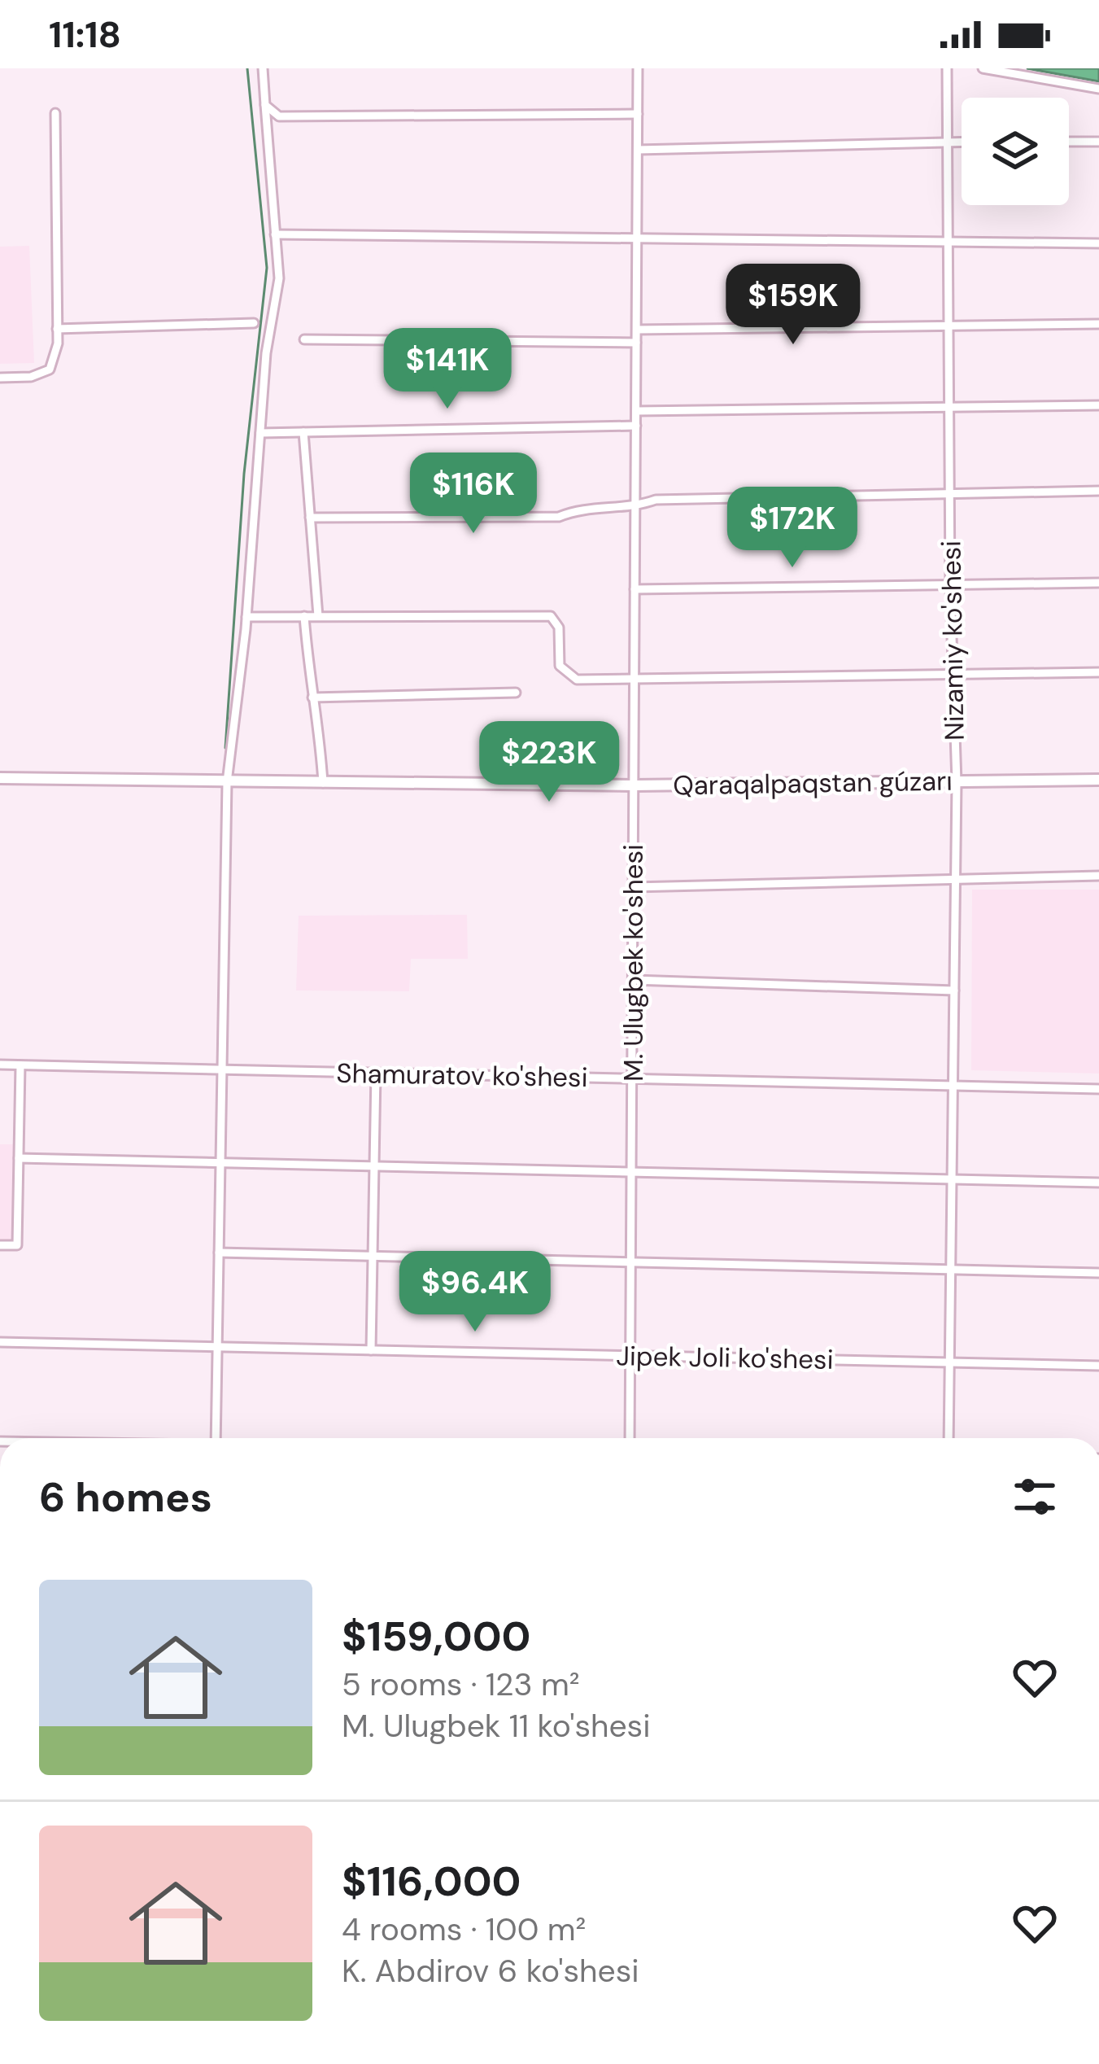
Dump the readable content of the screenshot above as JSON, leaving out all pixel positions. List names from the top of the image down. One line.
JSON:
{"streets":{"street":["Nizamiy ko'shesi","Qaraqalpaqstan gúzarı","M. Ulugbek ko'shesi","Shamuratov ko'shesi","Jipek Joli ko'shesi"]},"crossings":[["Nizamiy ko'shesi","Qaraqalpaqstan gúzarı"],["Nizamiy ko'shesi","Shamuratov ko'shesi"],["Nizamiy ko'shesi","Jipek Joli ko'shesi"],["Qaraqalpaqstan gúzarı","M. Ulugbek ko'shesi"],["M. Ulugbek ko'shesi","Shamuratov ko'shesi"],["M. Ulugbek ko'shesi","Jipek Joli ko'shesi"]],"page":{"status":"11:18","price":["$159K","$141K","$116K","$172K","$223K","$96.4K"],"heading":"6 homes","list":[{"name":"$159,000","note":"5 rooms · 123 m² · M. Ulugbek 11 ko'shesi"},{"name":"$116,000","note":"4 rooms · 100 m² · K. Abdirov 6 ko'shesi"}]}}
